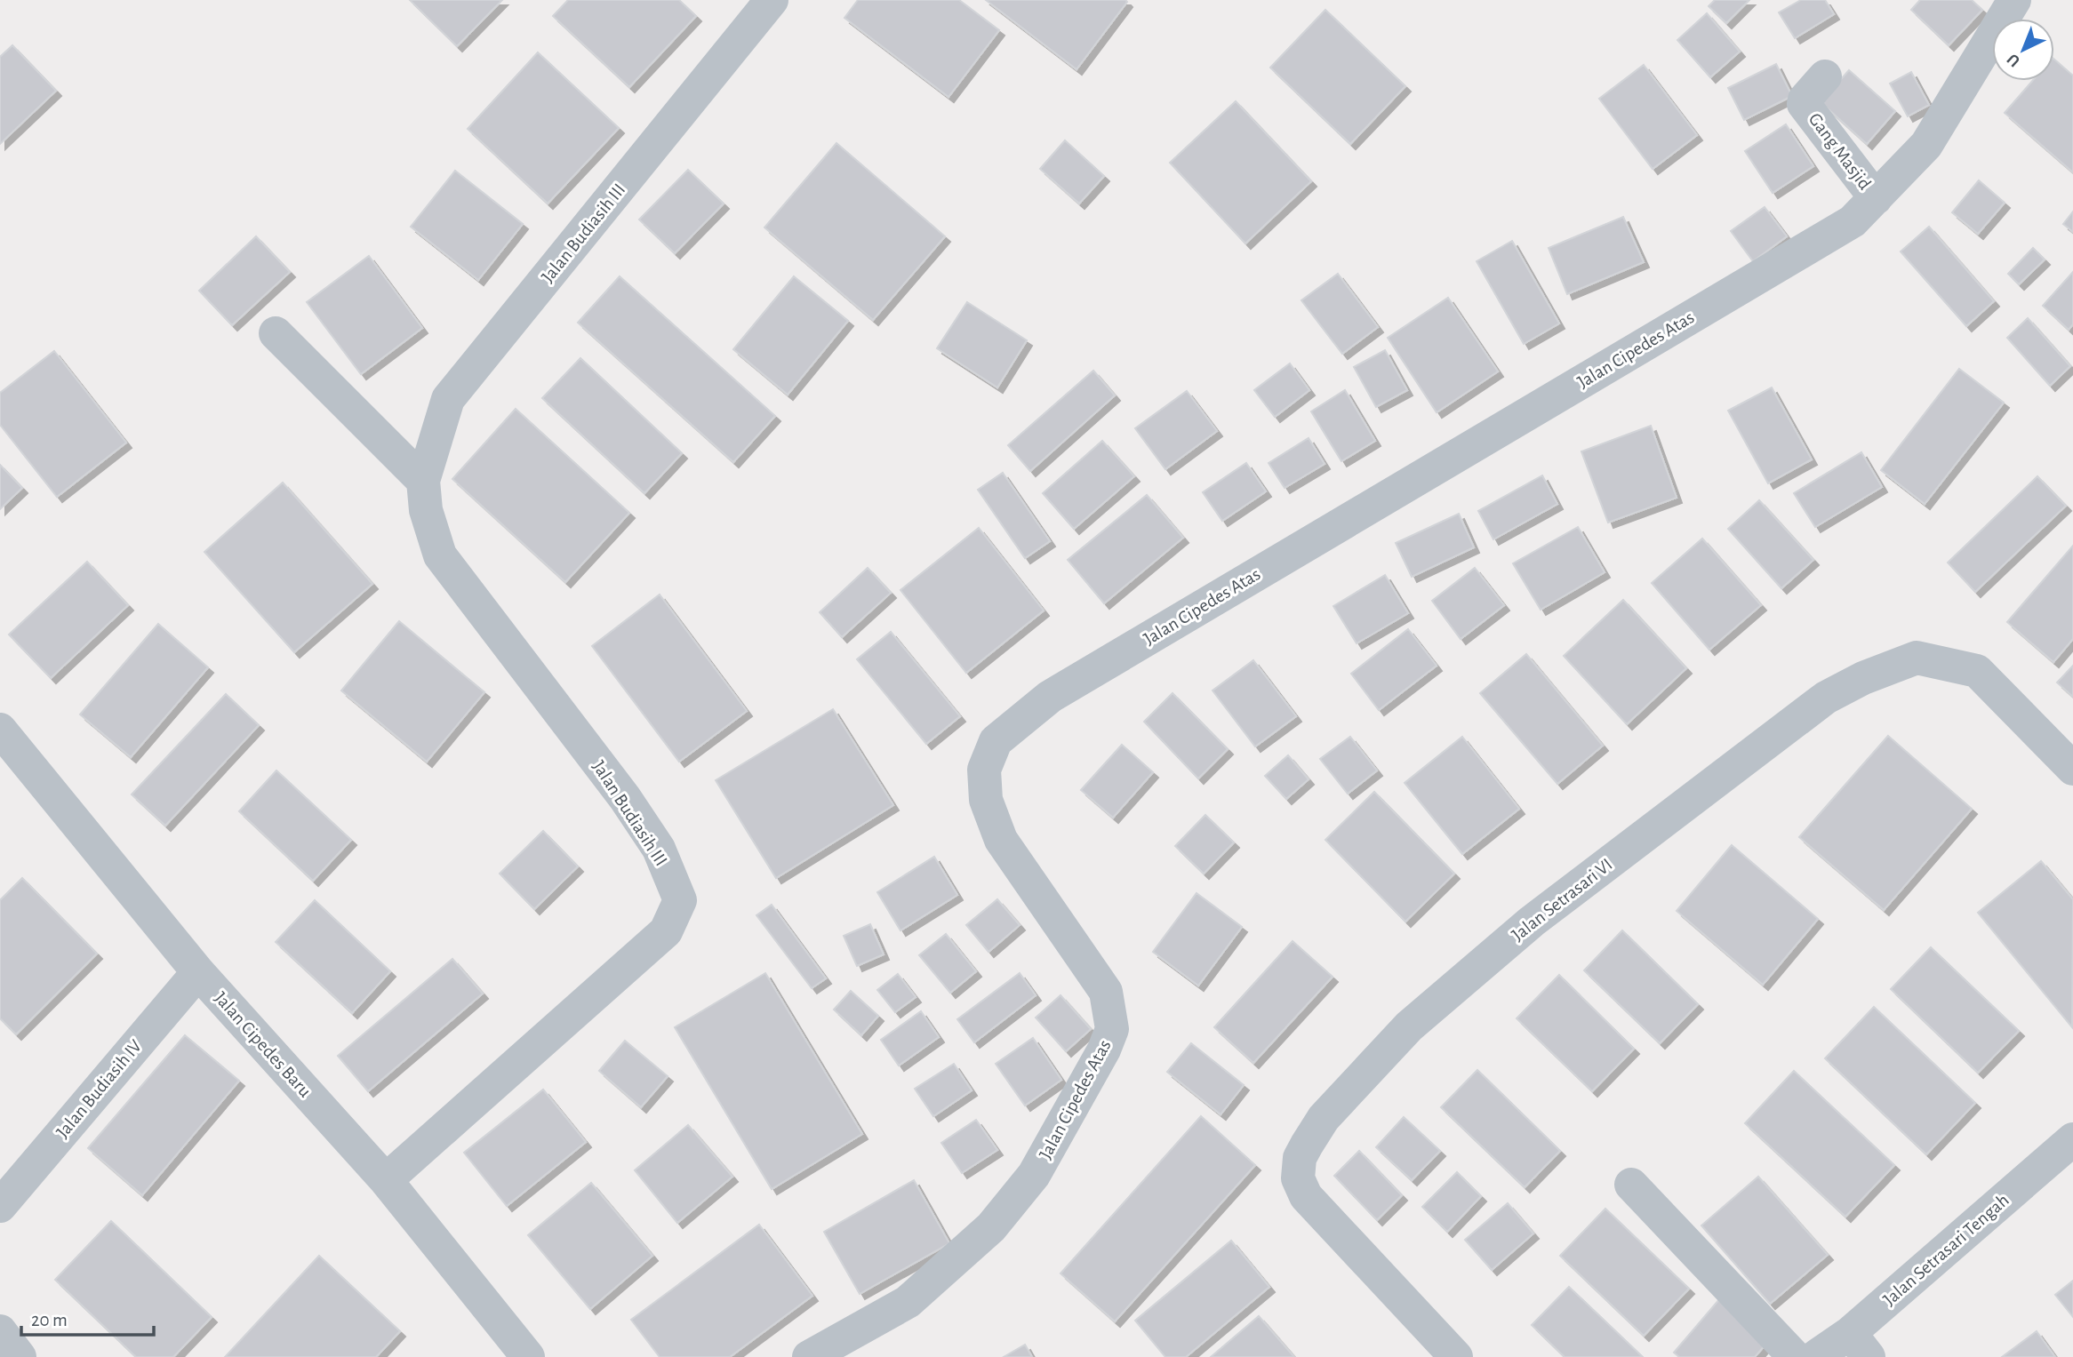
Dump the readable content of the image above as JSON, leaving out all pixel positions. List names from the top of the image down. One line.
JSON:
{"streets":{"street":["Gang Masjid","Jalan Budiasih III","Jalan Cipedes Atas","Jalan Setrasari VI","Jalan Cipedes Baru","Jalan Budiasih IV","Jalan Setrasari Tengah"]},"crossings":[["Gang Masjid","Jalan Cipedes Atas"],["Jalan Budiasih III","Jalan Cipedes Baru"],["Jalan Cipedes Baru","Jalan Budiasih IV"]],"scale_bar":"20 m","north":"bottom left"}
